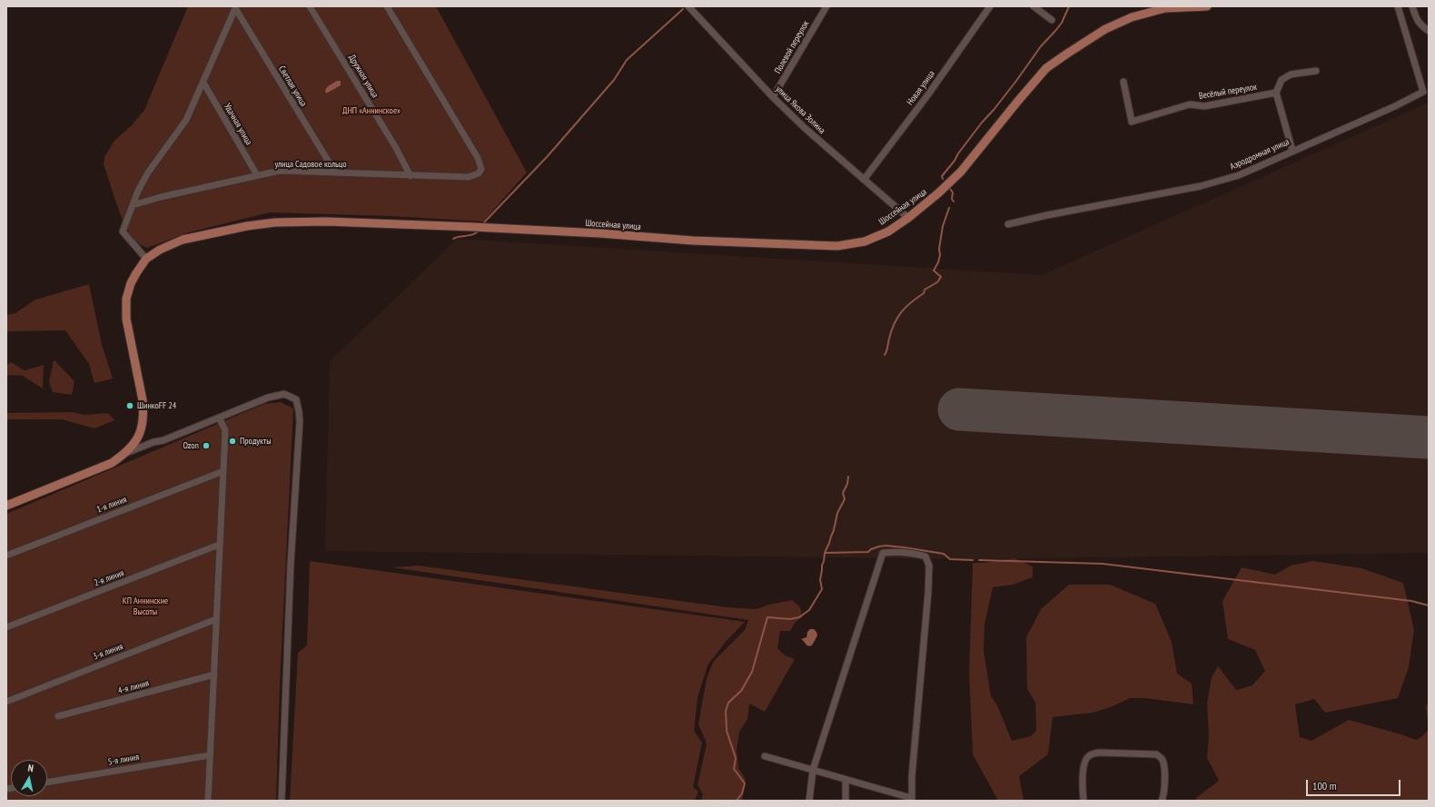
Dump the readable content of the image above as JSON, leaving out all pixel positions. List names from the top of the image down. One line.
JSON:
{"streets":{"main road":["Шоссейная улица"],"street":["Полевой переулок","Дружная улица","Светлая улица","Новая улица","Весёлый переулок","улица Якова Золина","Удачная улица","Аэродромная улица","улица Садовое кольцо","1-я линия","2-я линия","3-я линия","4-я линия","5-я линия"]},"crossings":[["Полевой переулок","улица Якова Золина"],["Дружная улица","улица Садовое кольцо"],["Светлая улица","улица Садовое кольцо"],["Новая улица","улица Якова Золина"],["улица Якова Золина","Шоссейная улица"],["Удачная улица","улица Садовое кольцо"]],"parks":["ДНП «Аннинское»","КП Аннинские Высоты"],"places":["ШинкоFF 24","Продукты","Ozon"],"scale_bar":"100 m","north":"top"}
